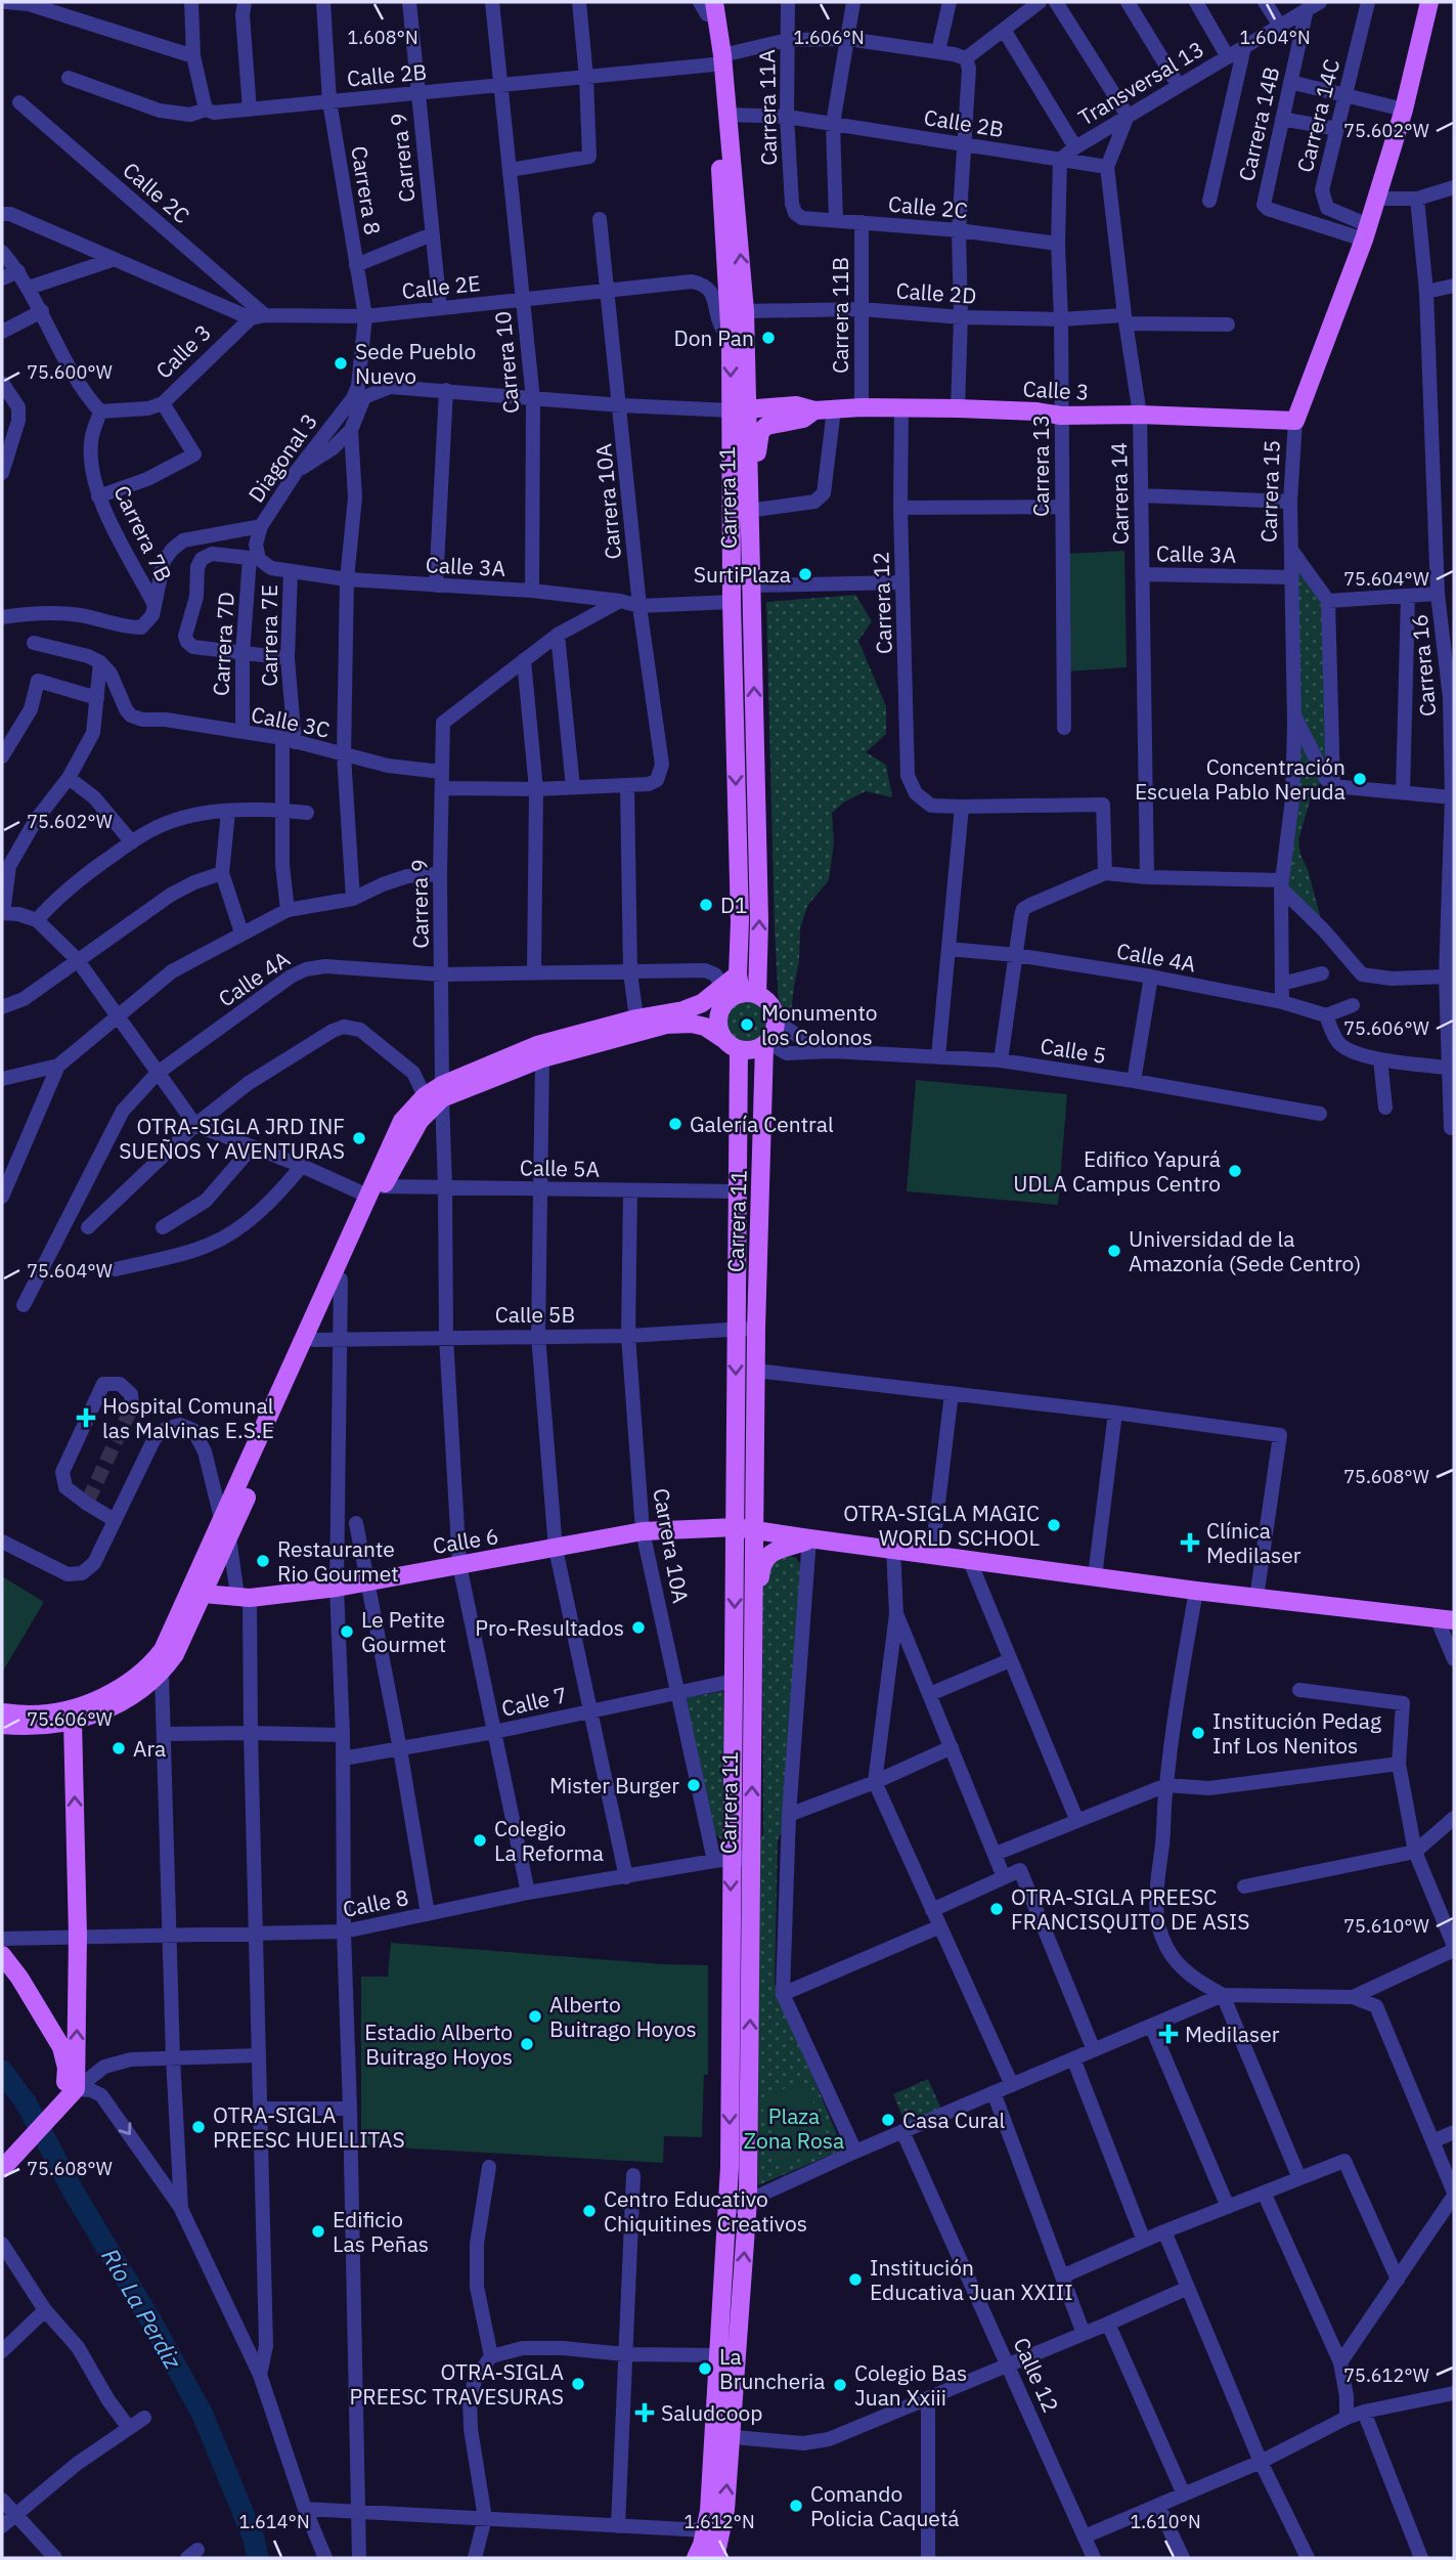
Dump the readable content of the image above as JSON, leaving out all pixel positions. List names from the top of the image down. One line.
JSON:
{"streets":{"main road":["Calle 3","Carrera 15","Carrera 11","Calle 6"],"street":["Calle 2B","Transversal 13","Carrera 11A","Carrera 14C","Carrera 14B","Carrera 9","Carrera 8","Calle 2C","Calle 2E","Calle 2D","Carrera 11B","Carrera 10","Diagonal 3","Carrera 13","Carrera 14","Carrera 10A","Carrera 7B","Calle 3A","Carrera 12","Carrera 7E","Carrera 7D","Carrera 16","Calle 3C","Calle 4A","Calle 5","Calle 5A","Calle 5B","Calle 7","Calle 8","Calle 12"]},"crossings":[["Calle 2B","Transversal 13"],["Calle 2B","Carrera 11A"],["Calle 2B","Carrera 9"],["Calle 2B","Carrera 8"],["Calle 2B","Carrera 10"],["Calle 2B","Carrera 13"],["Calle 2B","Carrera 14"],["Calle 2B","Carrera 11"],["Transversal 13","Carrera 14B"],["Transversal 13","Carrera 13"],["Transversal 13","Carrera 14"],["Carrera 11A","Calle 2C"],["Carrera 14C","Carrera 14B"],["Carrera 14C","Carrera 15"],["Carrera 14B","Carrera 15"],["Carrera 9","Calle 2E"],["Carrera 9","Calle 3C"],["Carrera 9","Calle 4A"],["Carrera 9","Calle 5A"],["Carrera 9","Calle 5B"],["Carrera 9","Calle 6"],["Carrera 9","Calle 7"],["Carrera 9","Calle 8"],["Carrera 8","Calle 2E"],["Carrera 8","Calle 3"],["Carrera 8","Diagonal 3"],["Carrera 8","Calle 3A"],["Carrera 8","Calle 3C"],["Calle 2C","Calle 2E"],["Calle 2C","Carrera 11B"],["Calle 2C","Calle 3"],["Calle 2C","Carrera 13"],["Calle 2E","Calle 3"],["Calle 2E","Carrera 10"],["Calle 2E","Carrera 11"],["Calle 2E","Carrera 10A"],["Calle 2D","Carrera 11B"],["Calle 2D","Carrera 13"],["Calle 2D","Carrera 14"],["Calle 2D","Carrera 11"],["Carrera 11B","Calle 3"],["Calle 3","Carrera 10"],["Calle 3","Diagonal 3"],["Calle 3","Carrera 13"],["Calle 3","Carrera 15"],["Calle 3","Carrera 14"],["Calle 3","Carrera 11"],["Calle 3","Carrera 10A"],["Calle 3","Carrera 7B"],["Calle 3","Carrera 12"],["Carrera 10","Calle 3A"],["Diagonal 3","Calle 3A"],["Diagonal 3","Carrera 7D"],["Carrera 15","Calle 3A"],["Carrera 15","Calle 4A"],["Carrera 14","Calle 3A"],["Carrera 11","Carrera 10A"],["Carrera 11","Calle 3A"],["Carrera 11","Calle 4A"],["Carrera 11","Calle 5"],["Carrera 11","Calle 5A"],["Carrera 11","Calle 5B"],["Carrera 11","Calle 6"],["Carrera 11","Calle 7"],["Carrera 11","Calle 8"],["Carrera 10A","Calle 3A"],["Carrera 10A","Calle 5A"],["Carrera 10A","Calle 5B"],["Carrera 10A","Calle 6"],["Carrera 10A","Calle 7"],["Carrera 10A","Calle 8"],["Calle 3A","Carrera 7E"],["Calle 3A","Carrera 7D"],["Carrera 7E","Calle 3C"],["Carrera 7D","Calle 3C"],["Calle 4A","Calle 5"]],"water":["Río La Perdiz"],"parks":["Plaza Zona Rosa"],"places":{"other":["Don Pan","Sede Pueblo Nuevo","SurtiPlaza","Concentración Escuela Pablo Neruda","D1","Monumento los Colonos","Galería Central","OTRA-SIGLA JRD INF SUEÑOS Y AVENTURAS","Edifico Yapurá UDLA Campus Centro","Universidad de la Amazonía (Sede Centro)","OTRA-SIGLA MAGIC WORLD SCHOOL","Restaurante Rio Gourmet","Pro-Resultados","Le Petite Gourmet","Institución Pedag Inf Los Nenitos","Ara","Mister Burger","Colegio La Reforma","OTRA-SIGLA PREESC FRANCISQUITO DE ASIS","Alberto Buitrago Hoyos","Estadio Alberto Buitrago Hoyos","Casa Cural","OTRA-SIGLA PREESC HUELLITAS","Centro Educativo Chiquitines Creativos","Edificio Las Peñas","Institución Educativa Juan XXIII","La Bruncheria","OTRA-SIGLA PREESC TRAVESURAS","Colegio Bas Juan Xxiii","Comando Policia Caquetá"],"health":["Hospital Comunal las Malvinas E.S.E","Clínica Medilaser","Medilaser","Saludcoop"]},"coordinates":["1.608°N","1.606°N","1.604°N","75.602°W","75.600°W","75.604°W","75.606°W","75.608°W","75.610°W","75.612°W","1.614°N","1.612°N","1.610°N"]}
